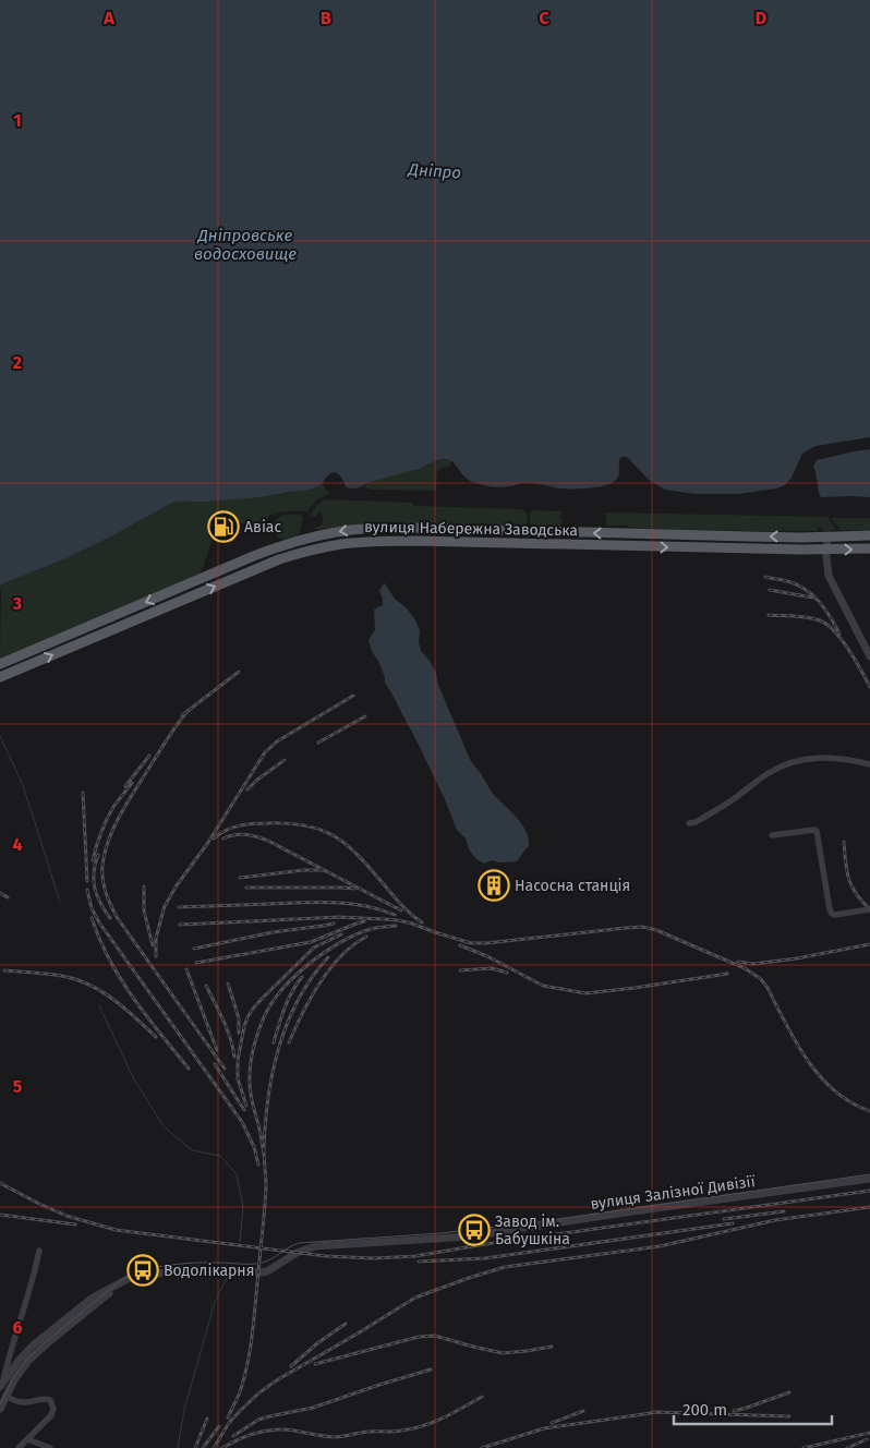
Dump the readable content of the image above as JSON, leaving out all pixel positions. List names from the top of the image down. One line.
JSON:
{"streets":{"main road":["вулиця Набережна Заводська"],"street":["вулиця Залізної Дивізії"]},"water":["Дніпро","Дніпровське водосховище"],"places":{"fuel station":["Авіас"],"building":["Насосна станція"],"bus stop":["Завод ім. Бабушкіна","Водолікарня"]},"scale_bar":"200 m","grid":{"columns":["A","B","C","D"],"rows":["1","2","3","4","5","6"]}}
